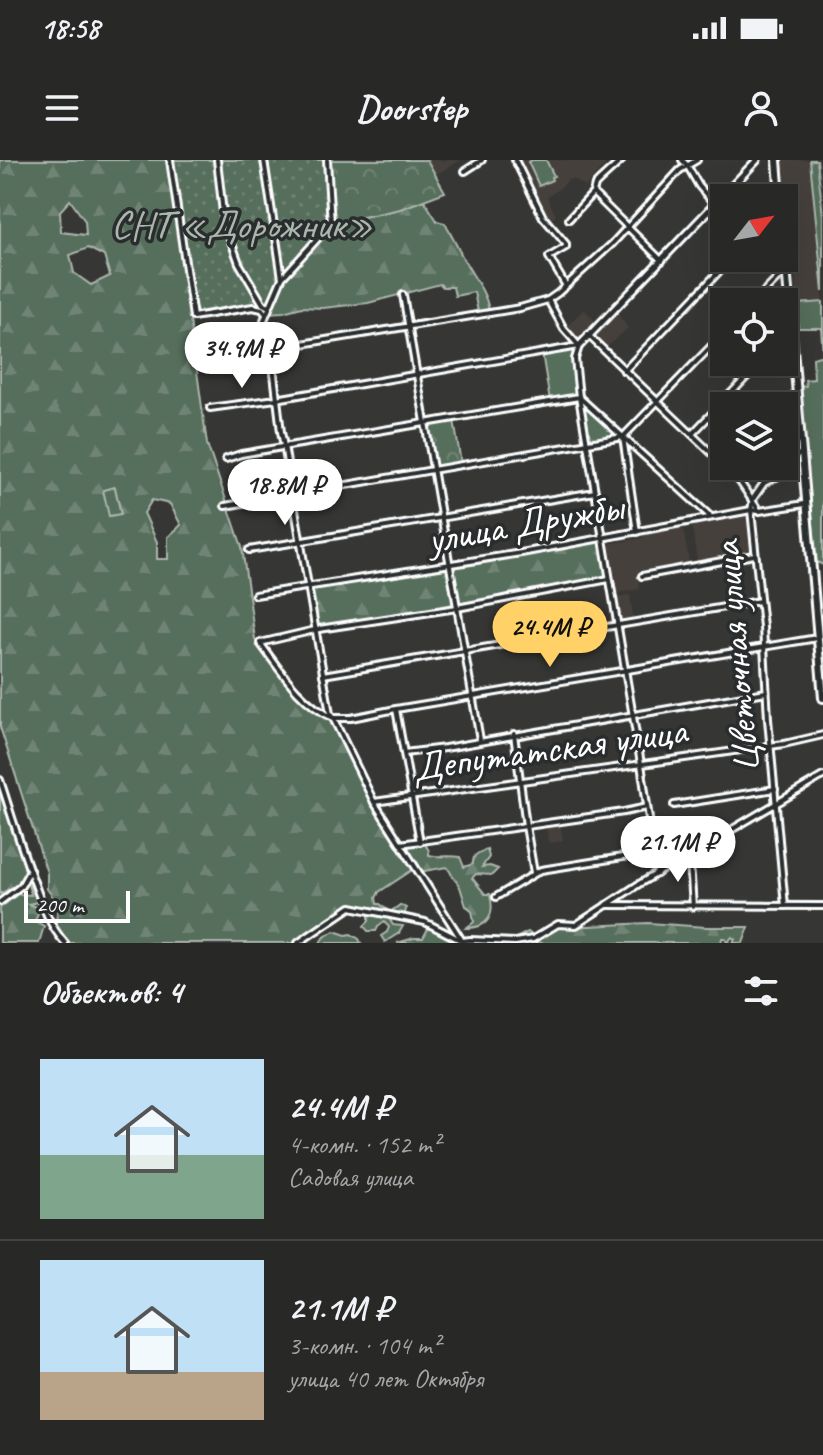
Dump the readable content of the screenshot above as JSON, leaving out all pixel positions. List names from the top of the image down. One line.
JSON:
{"streets":{"street":["улица Дружбы","Цветочная улица","Депутатская улица"]},"crossings":[["улица Дружбы","Цветочная улица"],["улица Дружбы","Депутатская улица"],["Цветочная улица","Депутатская улица"]],"parks":["СНТ «Дорожник»"],"scale_bar":"200 m","north":"top right","page":{"status":"18:58","header":"Doorstep","price":["34.9M ₽","18.8M ₽","24.4M ₽","21.1M ₽"],"scale":"200 m","heading":"Объектов: 4","list":[{"name":"24.4M ₽","note":"4-комн. · 152 m² · Садовая улица"},{"name":"21.1M ₽","note":"3-комн. · 104 m² · улица 40 лет Октября"}]}}
